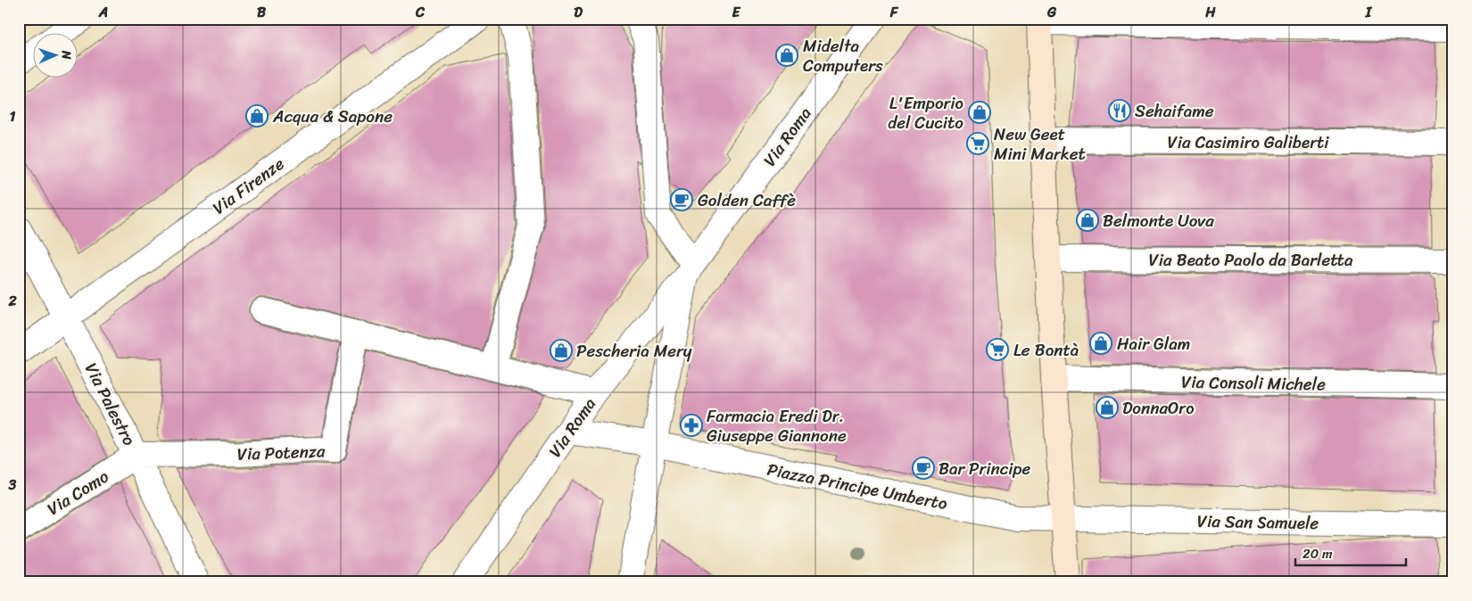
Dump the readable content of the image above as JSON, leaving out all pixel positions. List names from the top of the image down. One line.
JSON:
{"streets":{"street":["Via Roma","Via Casimiro Galiberti","Via Firenze","Via Beato Paolo da Barletta","Via Consoli Michele","Via Palestro","Via Potenza","Piazza Principe Umberto","Via Como","Via San Samuele"]},"crossings":[["Via Roma","Piazza Principe Umberto"],["Via Firenze","Via Palestro"],["Via Palestro","Via Potenza"],["Via Palestro","Via Como"],["Via Potenza","Via Como"],["Piazza Principe Umberto","Via San Samuele"]],"places":{"shop":["Midelta Computers","L'Emporio del Cucito","Acqua & Sapone","Belmonte Uova","Hair Glam","Pescheria Mery","DonnaOro"],"restaurant":["Sehaifame"],"supermarket":["New Geet Mini Market","Le Bontà"],"cafe":["Golden Caffè","Bar Principe"],"pharmacy":["Farmacia Eredi Dr. Giuseppe Giannone"]},"scale_bar":"20 m","north":"right","grid":{"columns":["A","B","C","D","E","F","G","H","I"],"rows":["1","2","3"]}}
